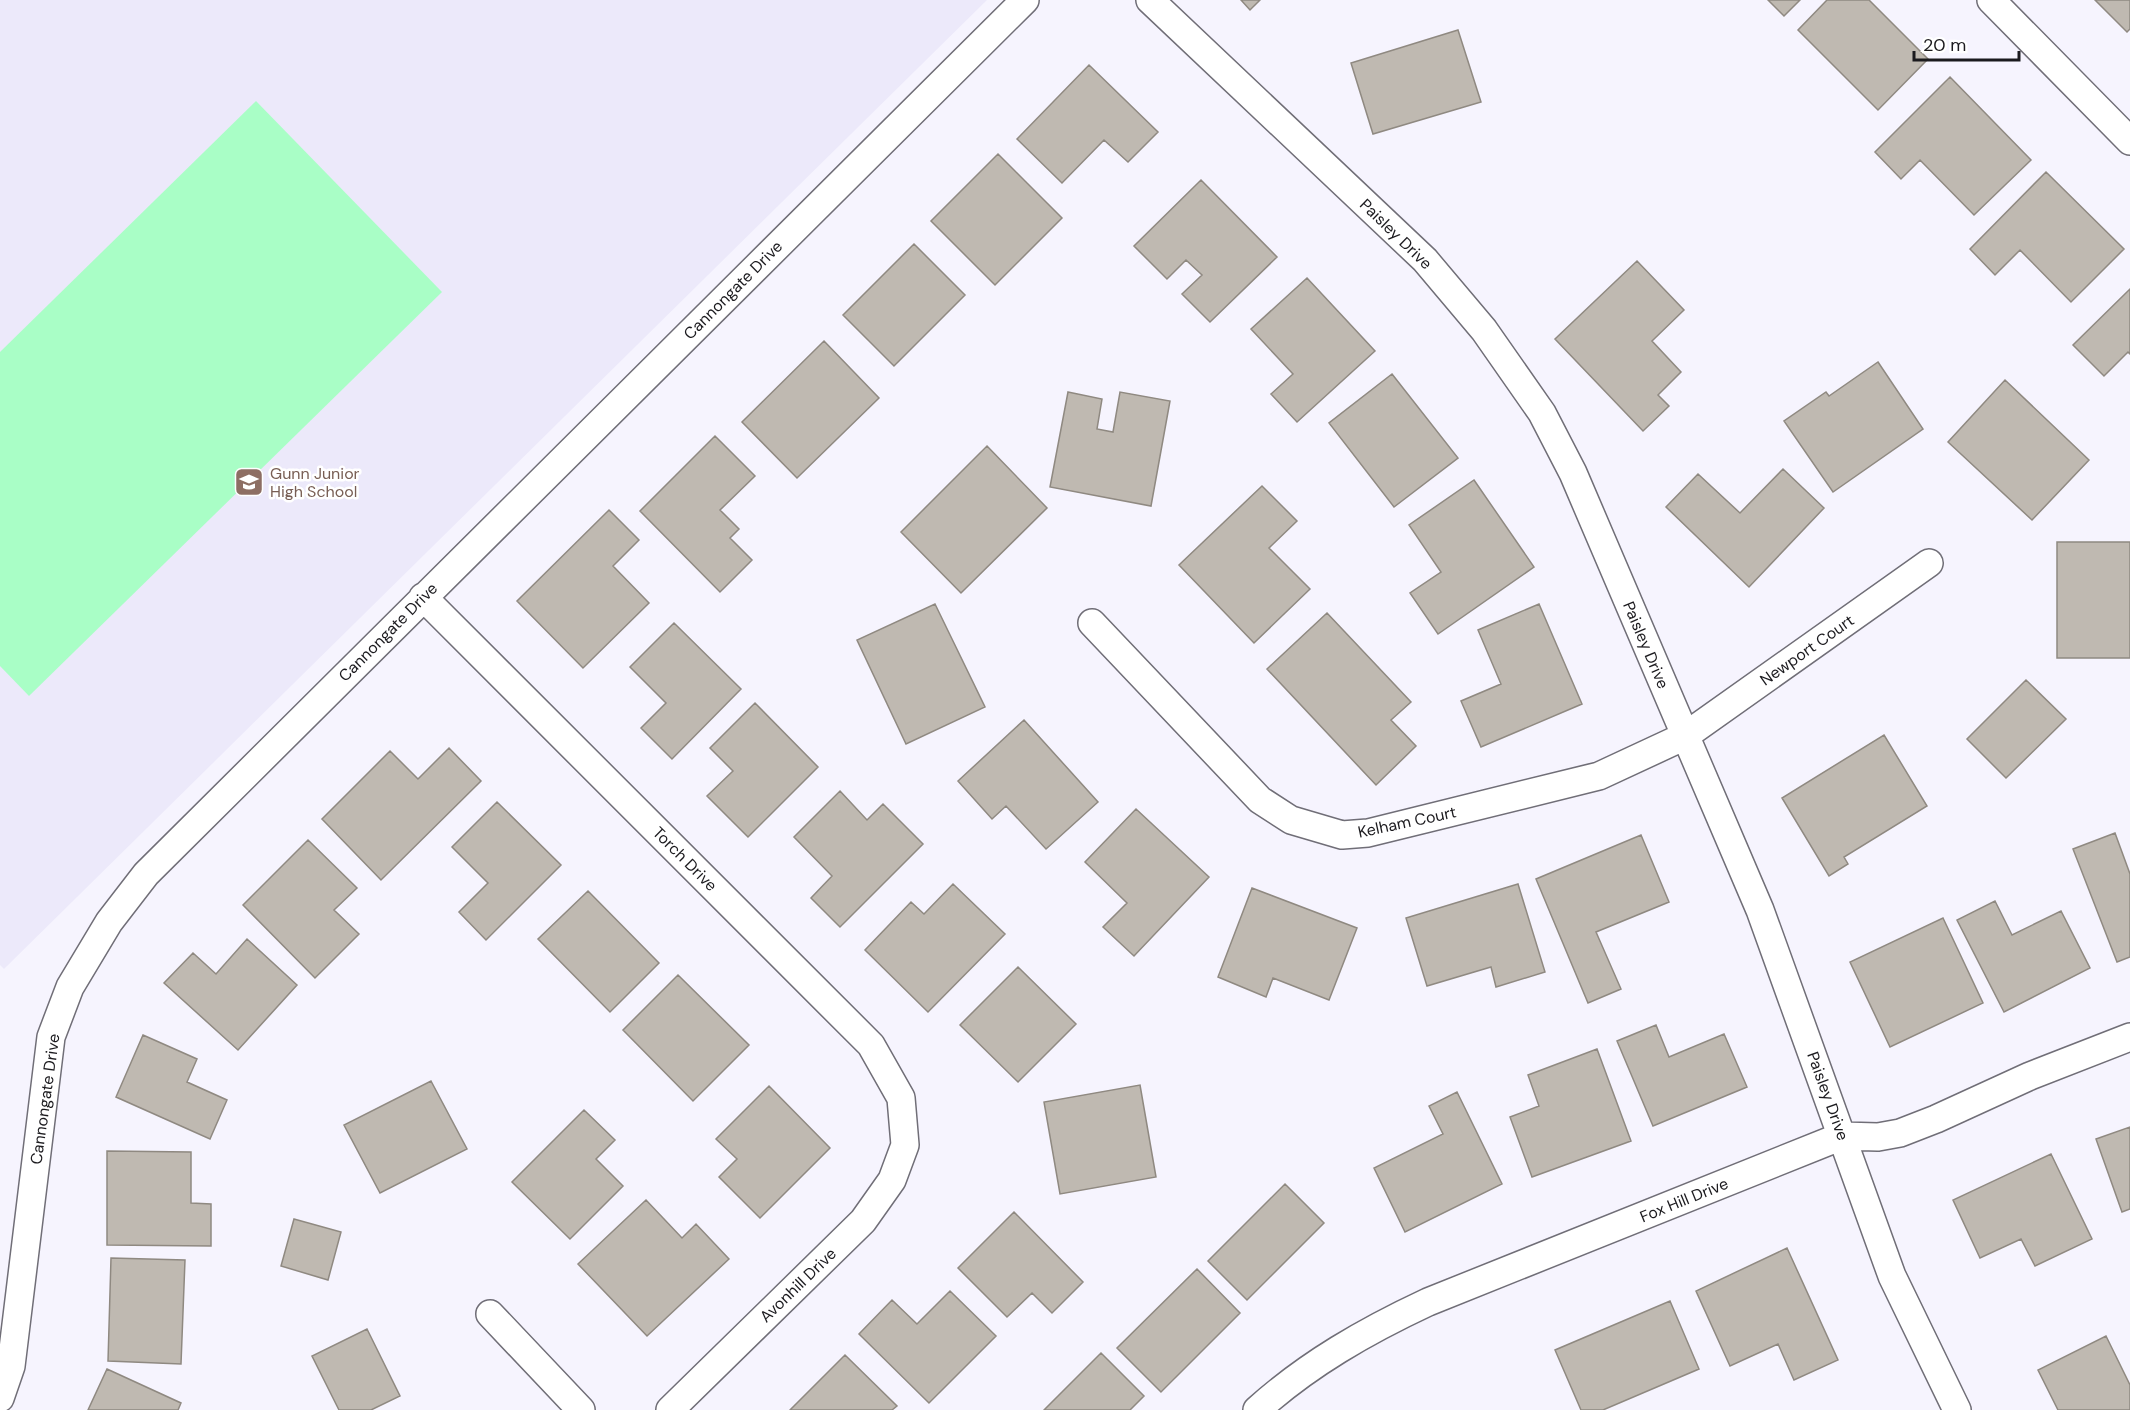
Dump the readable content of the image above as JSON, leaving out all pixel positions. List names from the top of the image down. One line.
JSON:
{"streets":{"street":["Paisley Drive","Cannongate Drive","Newport Court","Kelham Court","Torch Drive","Fox Hill Drive","Avonhill Drive"]},"crossings":[["Paisley Drive","Newport Court"],["Paisley Drive","Kelham Court"],["Paisley Drive","Fox Hill Drive"],["Cannongate Drive","Torch Drive"],["Newport Court","Kelham Court"],["Torch Drive","Avonhill Drive"]],"places":{"school or university":["Gunn Junior High School"]},"scale_bar":"20 m"}
